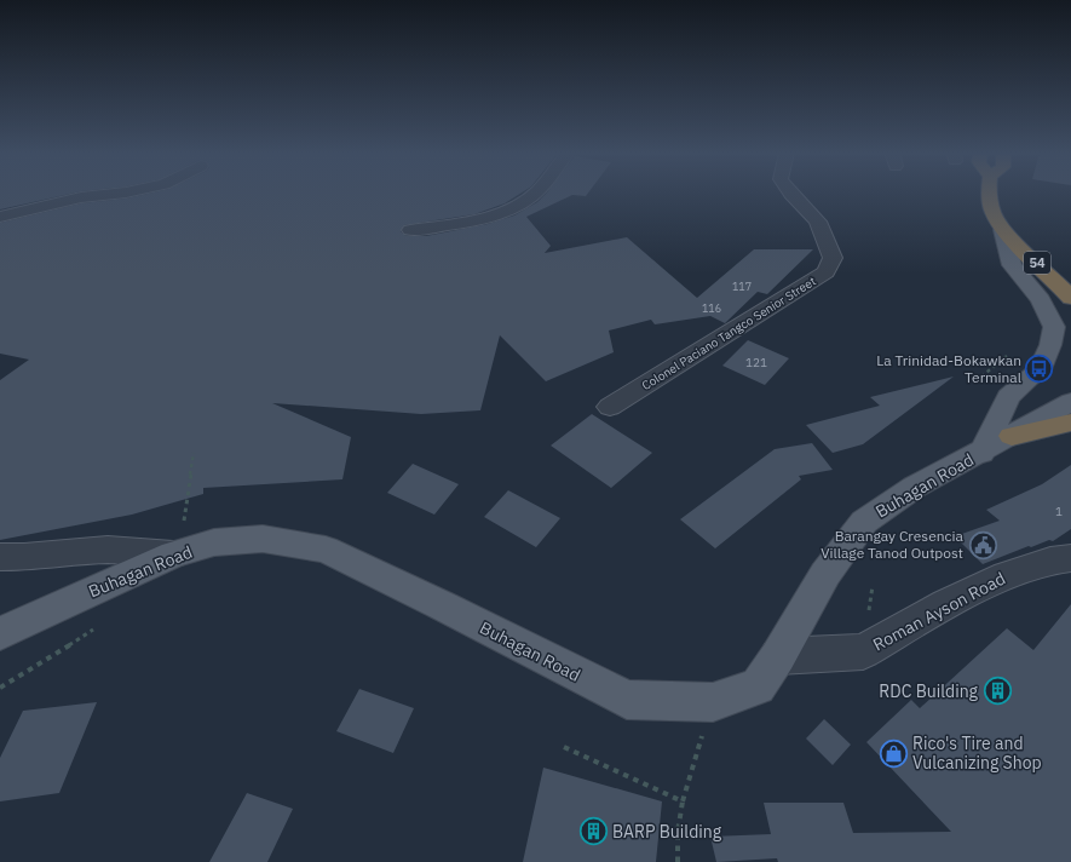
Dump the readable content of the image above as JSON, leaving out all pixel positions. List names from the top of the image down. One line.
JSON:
{"streets":{"highway":["54"],"main road":["Buhagan Road"],"street":["Colonel Paciano Tangco Senior Street","Roman Ayson Road"]},"crossings":[["54","Buhagan Road"],["Buhagan Road","Roman Ayson Road"]],"places":{"bus stop":["La Trinidad-Bokawkan Terminal"],"public building":["Barangay Cresencia Village Tanod Outpost"],"building":["RDC Building","BARP Building"],"shop":["Rico's Tire and Vulcanizing Shop"]},"house_numbers":["117","116","121","1"]}
